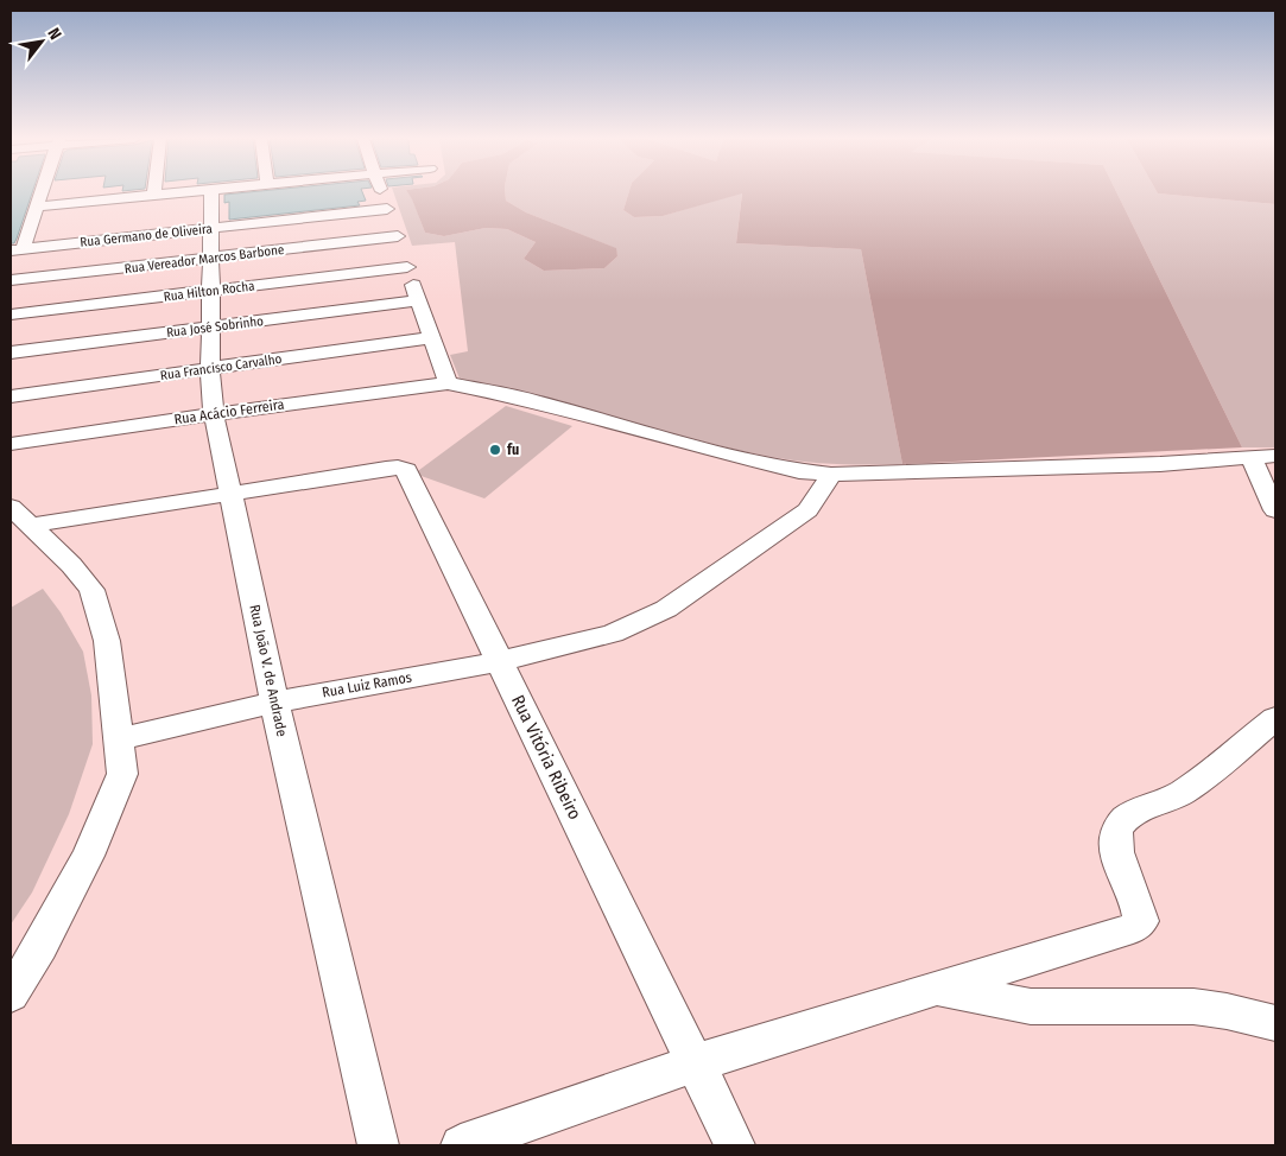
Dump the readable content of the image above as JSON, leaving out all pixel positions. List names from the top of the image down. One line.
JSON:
{"streets":{"street":["Rua Germano de Oliveira","Rua Vereador Marcos Barbone","Rua Hilton Rocha","Rua José Sobrinho","Rua Francisco Carvalho","Rua Acácio Ferreira","Rua João V. de Andrade","Rua Luiz Ramos","Rua Vitória Ribeiro"]},"crossings":[["Rua Germano de Oliveira","Rua João V. de Andrade"],["Rua Vereador Marcos Barbone","Rua João V. de Andrade"],["Rua Hilton Rocha","Rua João V. de Andrade"],["Rua José Sobrinho","Rua João V. de Andrade"],["Rua Francisco Carvalho","Rua João V. de Andrade"],["Rua Acácio Ferreira","Rua João V. de Andrade"],["Rua Acácio Ferreira","Rua Luiz Ramos"],["Rua João V. de Andrade","Rua Luiz Ramos"],["Rua João V. de Andrade","Rua Vitória Ribeiro"],["Rua Luiz Ramos","Rua Vitória Ribeiro"]],"places":["fu"],"north":"top right"}
